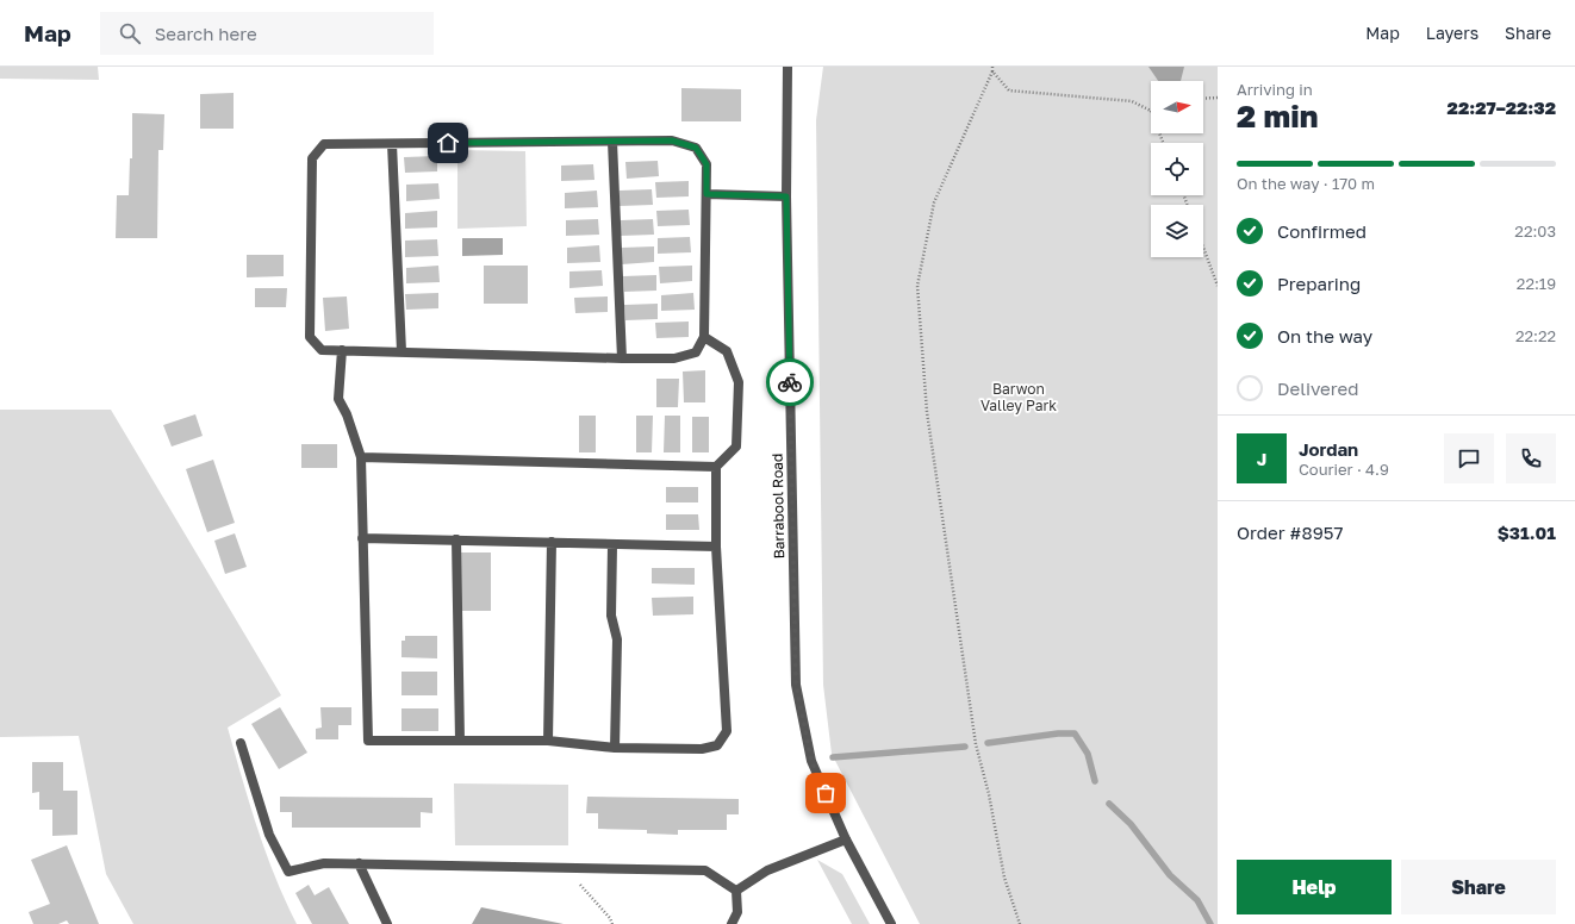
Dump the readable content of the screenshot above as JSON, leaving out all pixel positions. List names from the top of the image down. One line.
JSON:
{"streets":{"street":["Barrabool Road"]},"parks":["Barwon Valley Park"],"north":"right","page":{"header":"Map","search":"Search here","nav":["Map","Layers","Share"],"heading":["2 min","Arriving in","22:27–22:32"],"panel":["Jordan","Courier · 4.9","Order #8957","$31.01"],"bar":"On the way · 170 m","list":[["Confirmed","22:03"],["Preparing","22:19"],["On the way","22:22"],"Delivered"],"round":"J","buttons":["Help","Share"]}}
